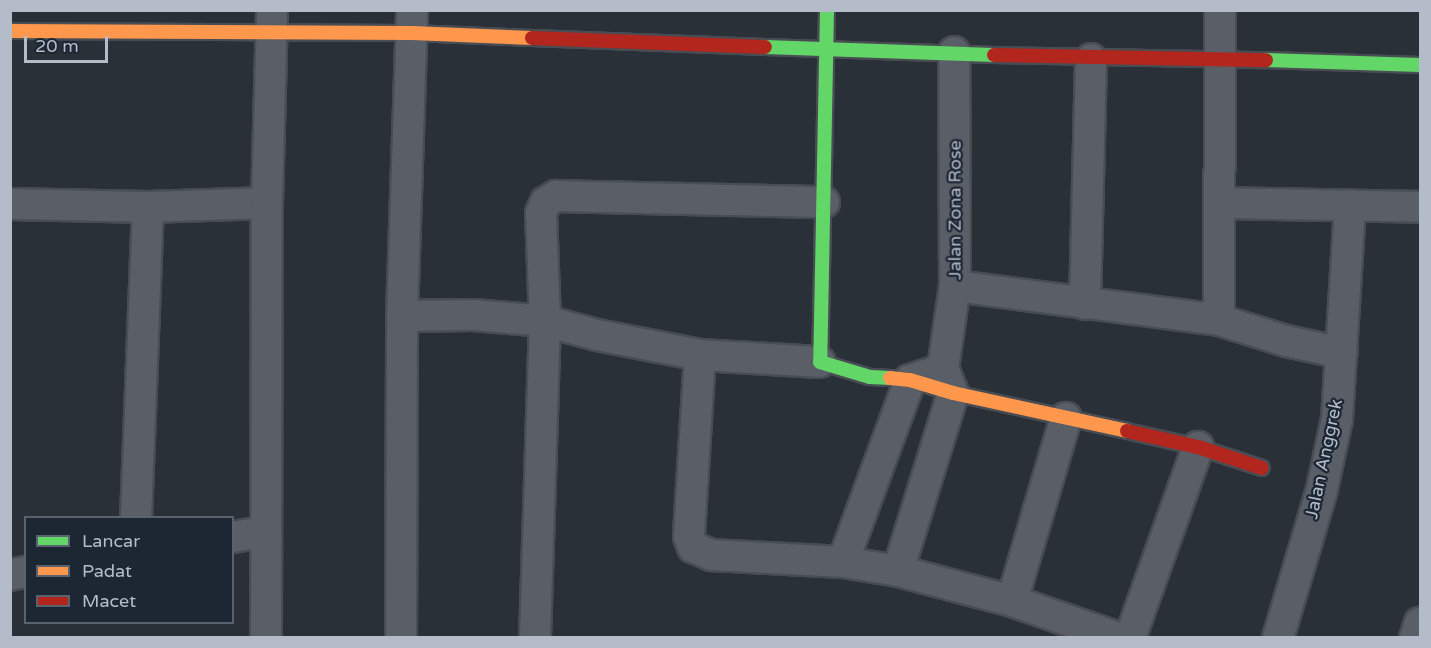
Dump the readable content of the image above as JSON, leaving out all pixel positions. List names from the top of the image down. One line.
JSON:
{"streets":{"street":["Jalan Zona Rose","Jalan Anggrek"]},"legend":["Lancar","Padat","Macet"],"scale_bar":"20 m"}
